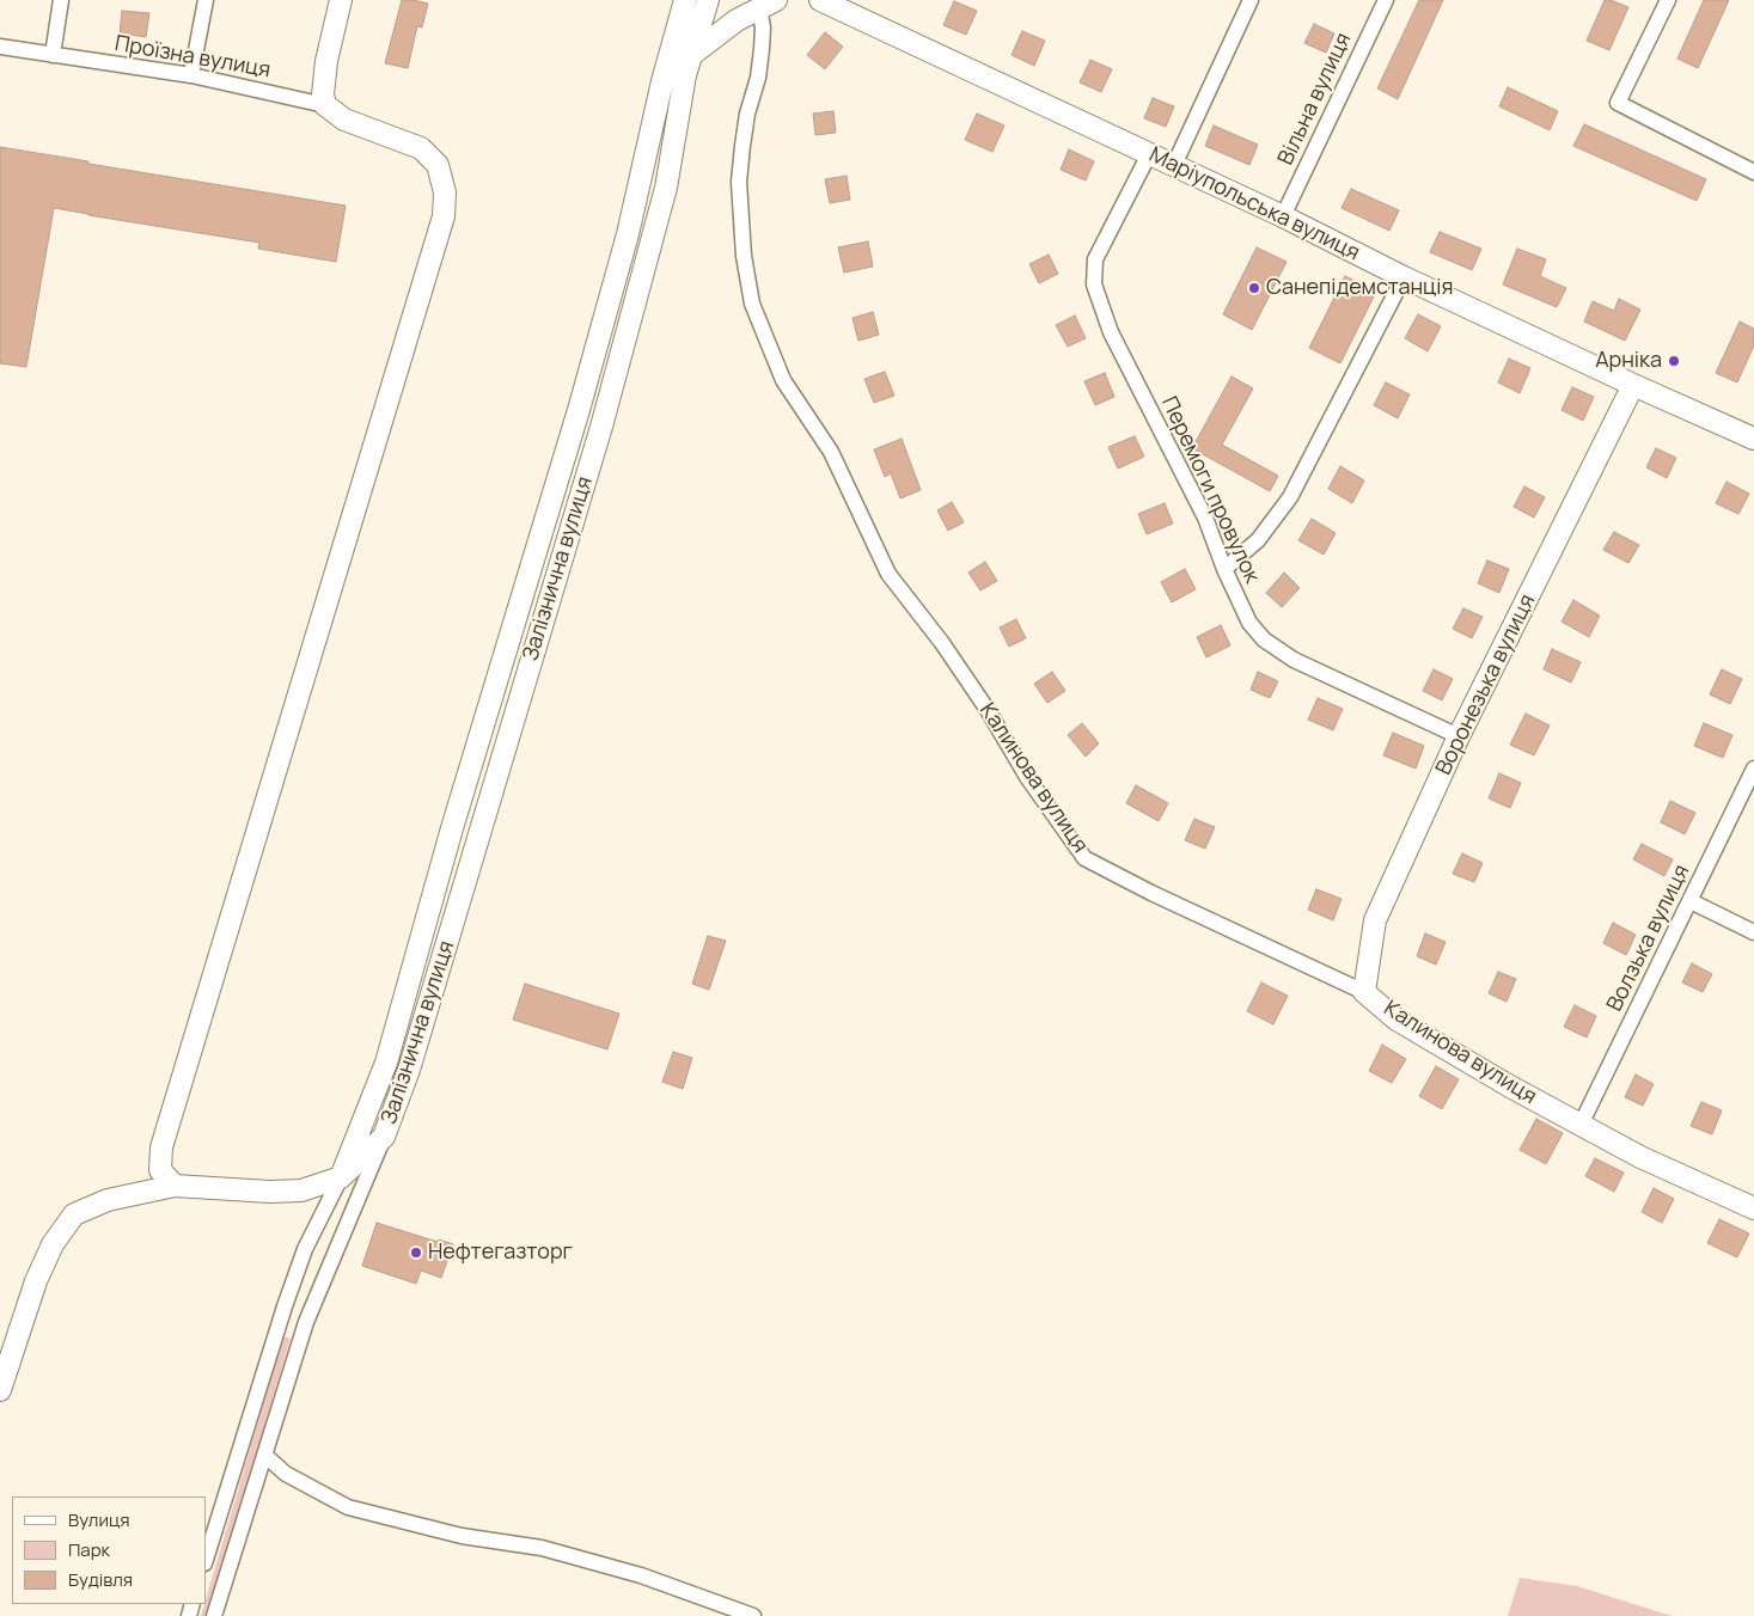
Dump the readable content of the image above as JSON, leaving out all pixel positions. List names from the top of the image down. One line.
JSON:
{"streets":{"street":["Проїзна вулиця","Вільна вулиця","Маріупольська вулиця","Перемоги провулок","Залізнична вулиця","Воронезька вулиця","Калинова вулиця","Волзька вулиця"]},"crossings":[["Вільна вулиця","Маріупольська вулиця"],["Маріупольська вулиця","Перемоги провулок"],["Маріупольська вулиця","Воронезька вулиця"],["Перемоги провулок","Воронезька вулиця"],["Воронезька вулиця","Калинова вулиця"],["Калинова вулиця","Волзька вулиця"]],"places":["Санепідемстанція","Арніка","Нефтегазторг"],"legend":["Вулиця","Парк","Будівля"]}
